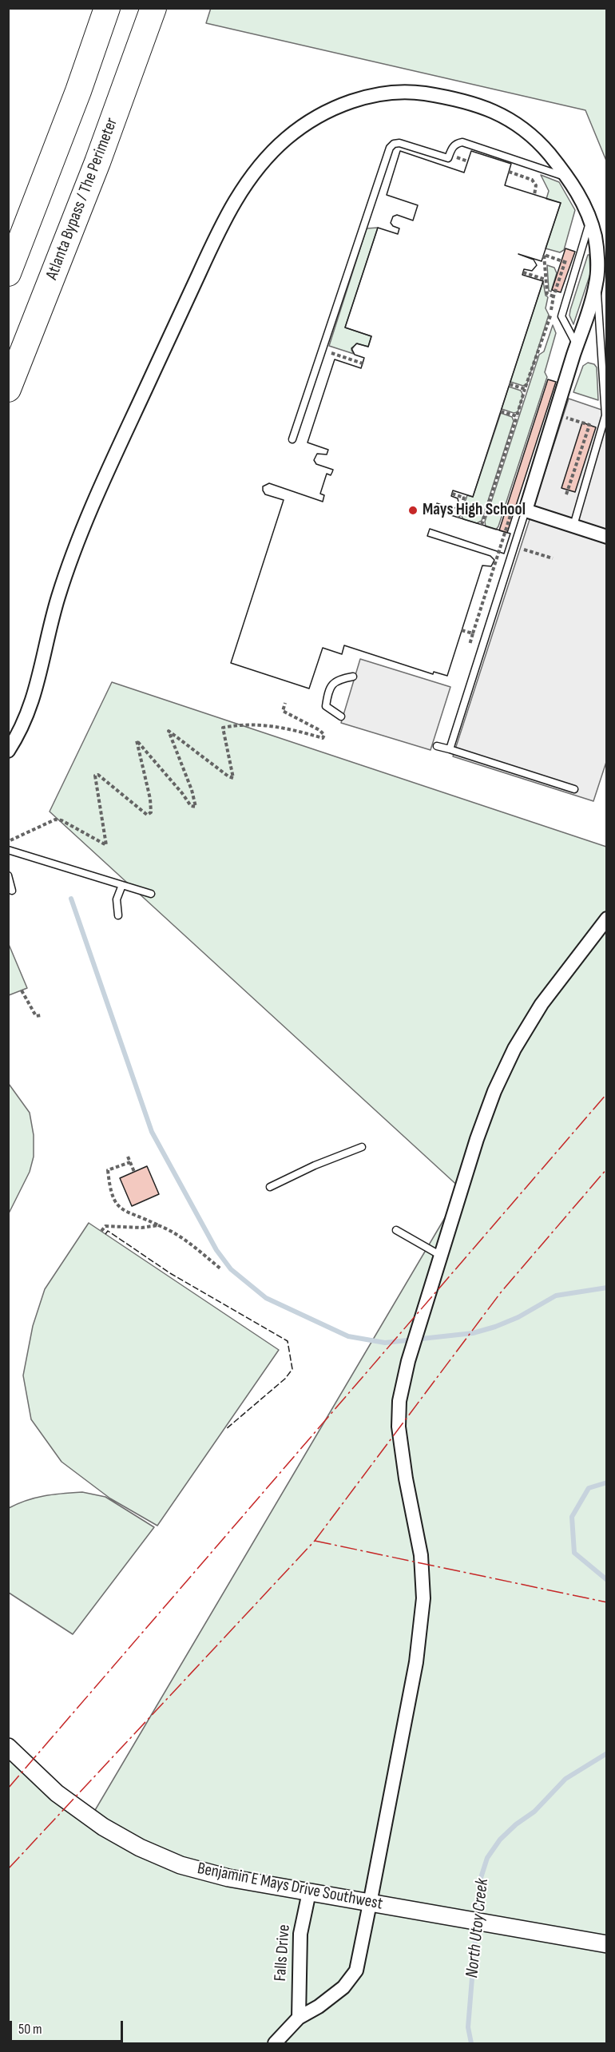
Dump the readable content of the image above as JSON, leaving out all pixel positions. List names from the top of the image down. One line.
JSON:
{"streets":{"highway":["Atlanta Bypass / The Perimeter"],"street":["Benjamin E Mays Drive Southwest","Falls Drive"]},"crossings":[["Benjamin E Mays Drive Southwest","Falls Drive"]],"water":["North Utoy Creek"],"places":["Mays High School"],"scale_bar":"50 m"}
